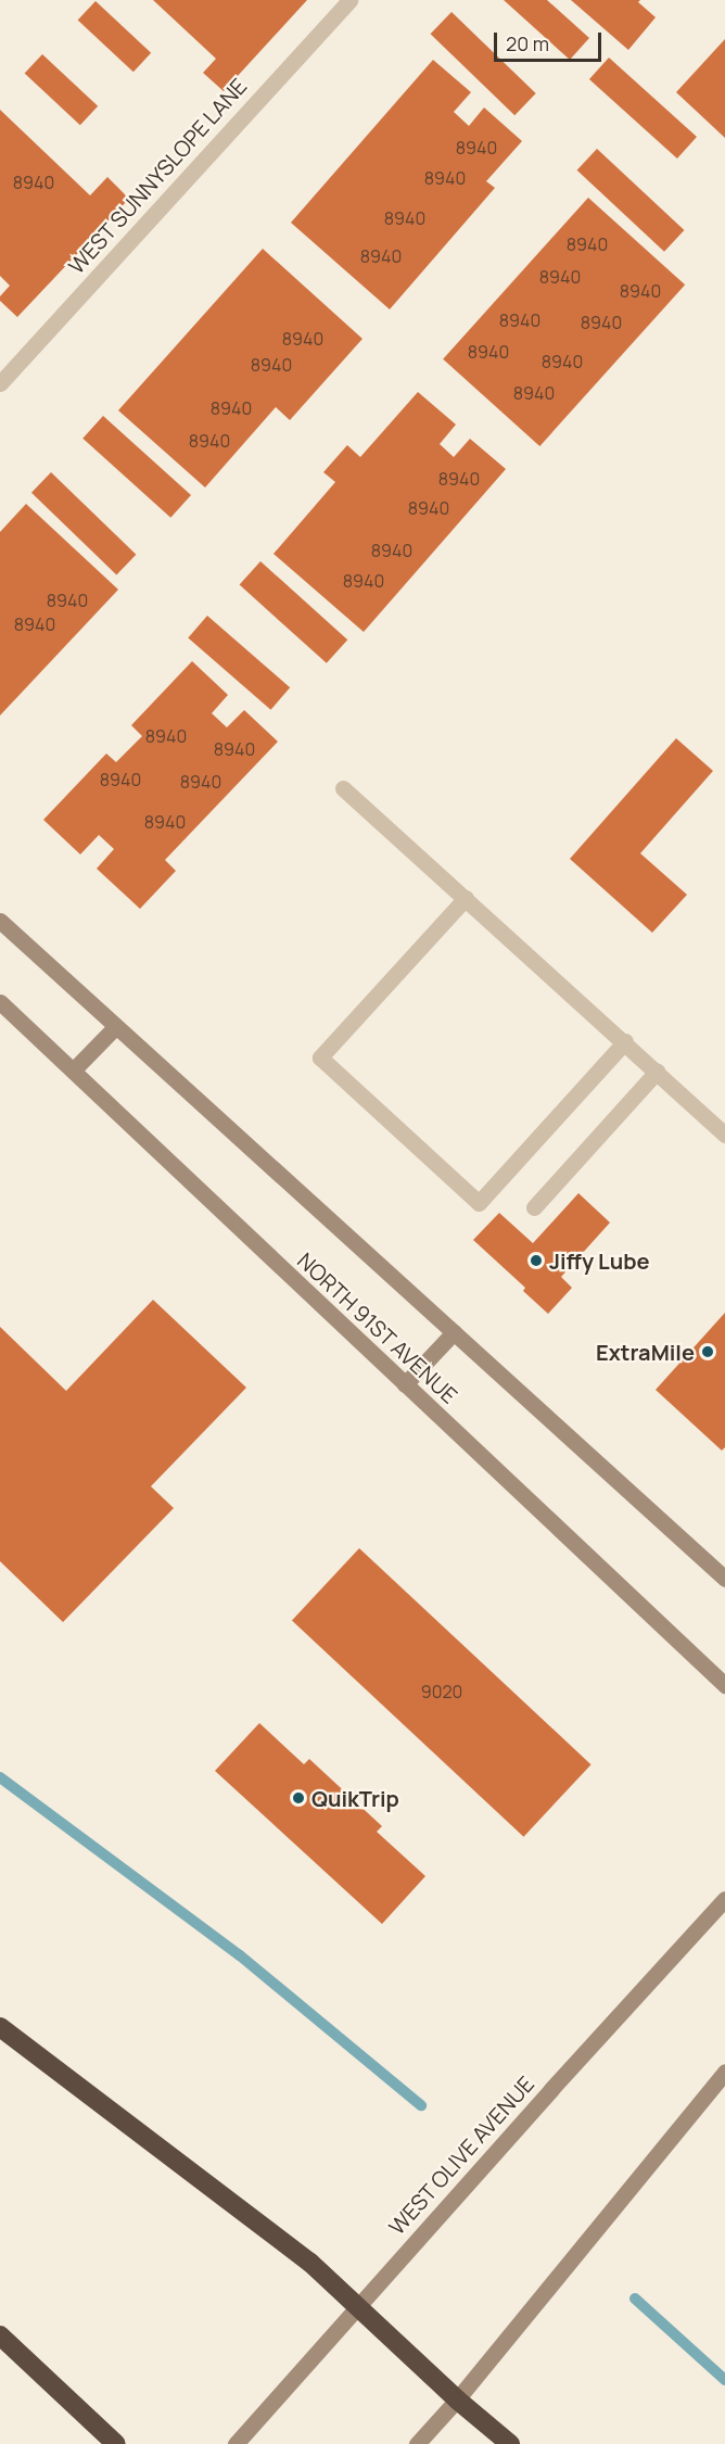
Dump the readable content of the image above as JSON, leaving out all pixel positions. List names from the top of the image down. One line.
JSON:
{"streets":{"main road":["NORTH 91ST AVENUE","WEST OLIVE AVENUE"],"street":["WEST SUNNYSLOPE LANE"]},"places":["Jiffy Lube","ExtraMile","QuikTrip"],"house_numbers":["8940","8940","8940","8940","8940","8940","8940","8940","8940","8940","8940","8940","8940","8940","8940","8940","8940","8940","8940","8940","8940","8940","8940","8940","8940","8940","8940","8940","9020"],"scale_bar":"20 m"}
